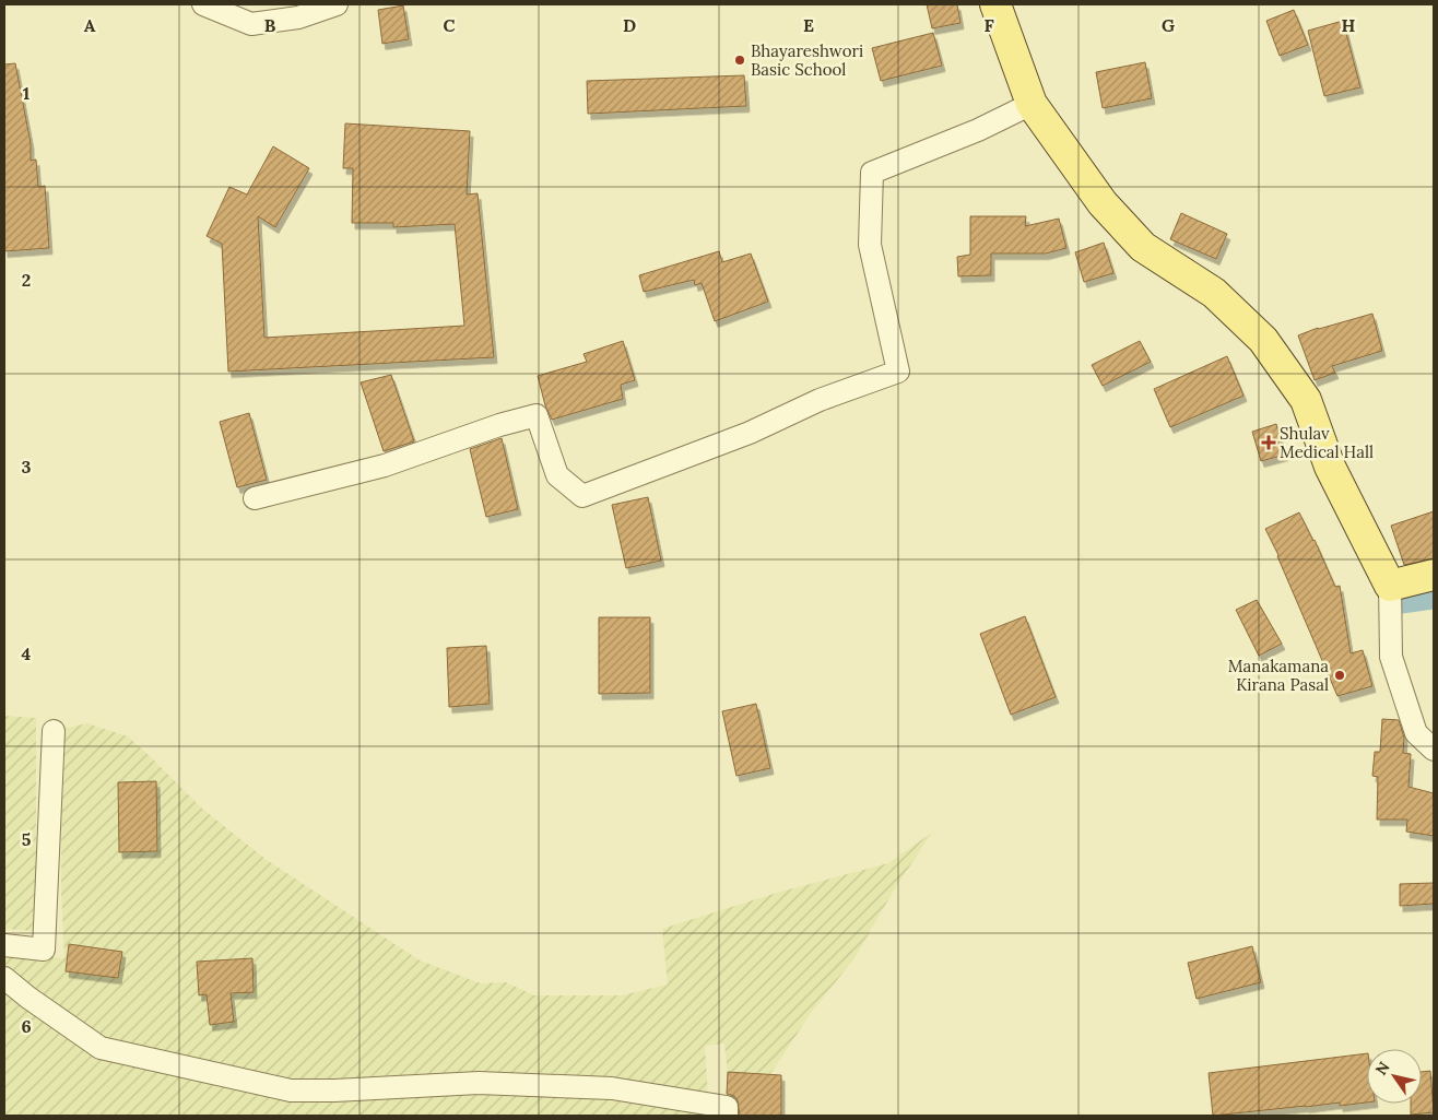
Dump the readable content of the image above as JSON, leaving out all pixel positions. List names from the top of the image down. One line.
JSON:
{"places":{"other":["Bhayareshwori Basic School","Manakamana Kirana Pasal"],"health":["Shulav Medical Hall"]},"north":"top left","grid":{"columns":["A","B","C","D","E","F","G","H"],"rows":["1","2","3","4","5","6"]}}
